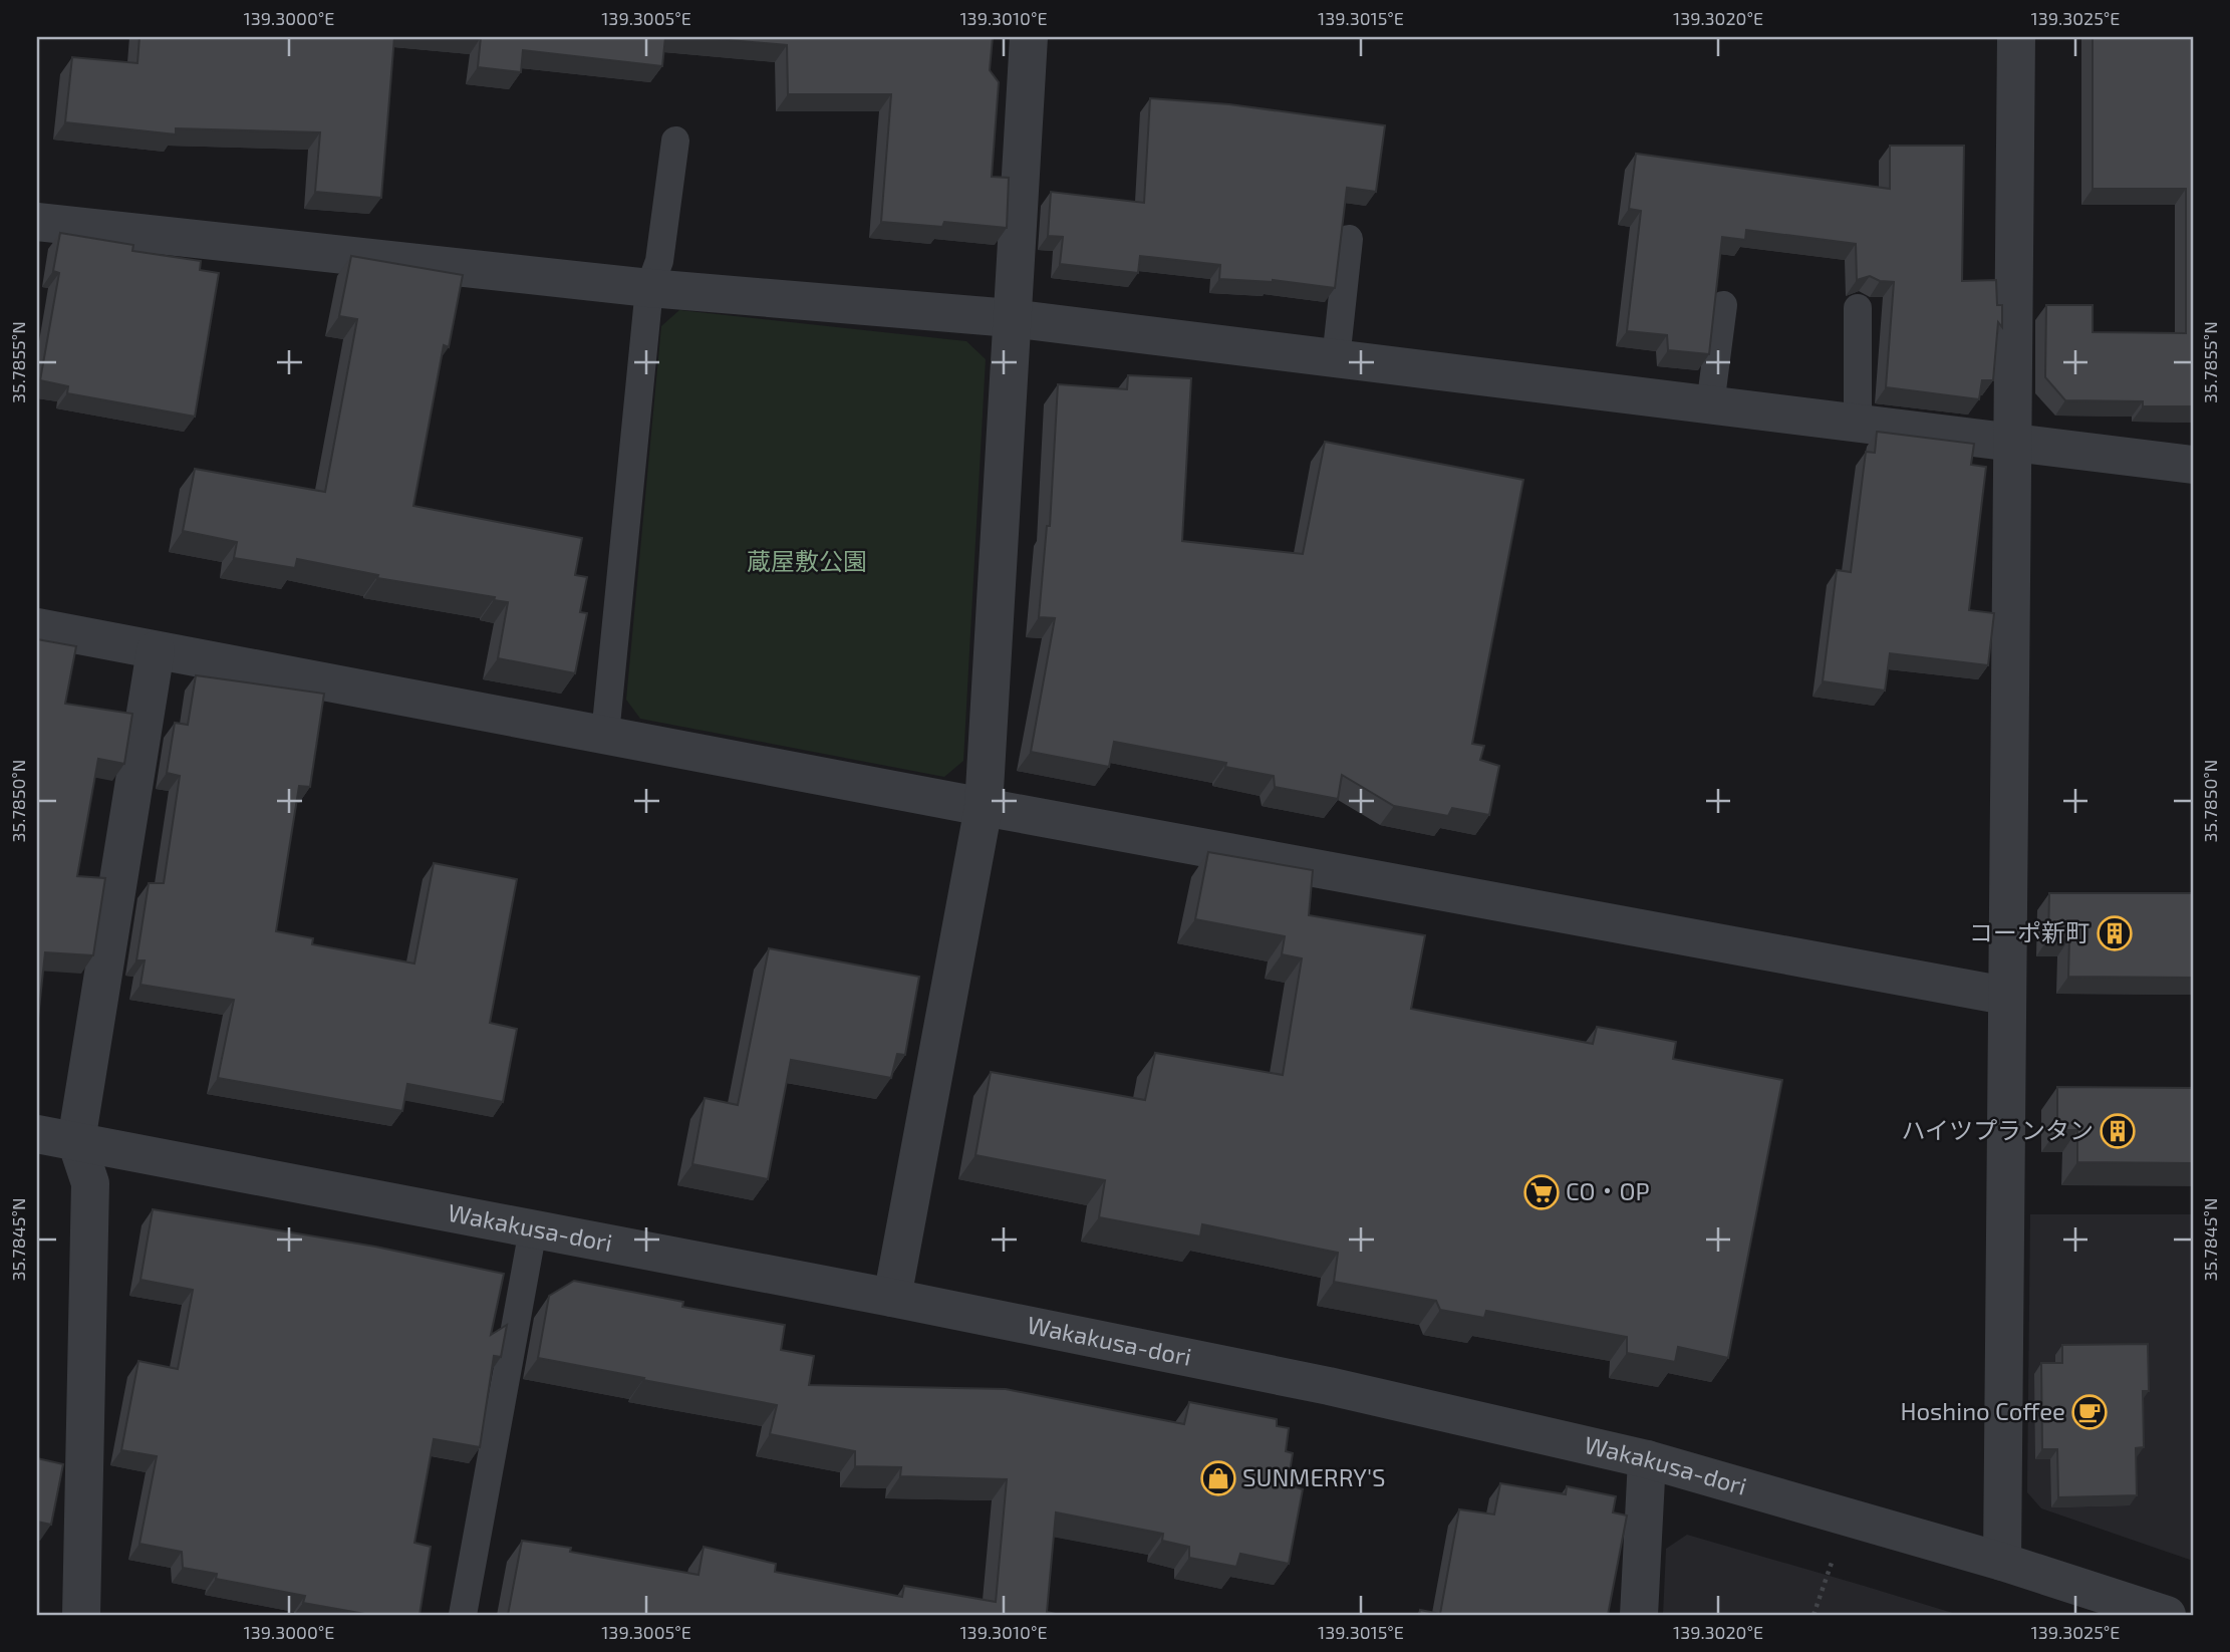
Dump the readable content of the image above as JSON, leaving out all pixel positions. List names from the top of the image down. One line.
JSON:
{"streets":{"street":["Wakakusa-dori"]},"parks":["蔵屋敷公園"],"places":{"building":["コーポ新町","ハイツプランタン"],"supermarket":["CO・OP"],"cafe":["Hoshino Coffee"],"shop":["SUNMERRY'S"]},"coordinates":["139.3000°E","139.3005°E","139.3010°E","139.3015°E","139.3020°E","139.3025°E","35.7855°N","35.7850°N","35.7845°N"]}
